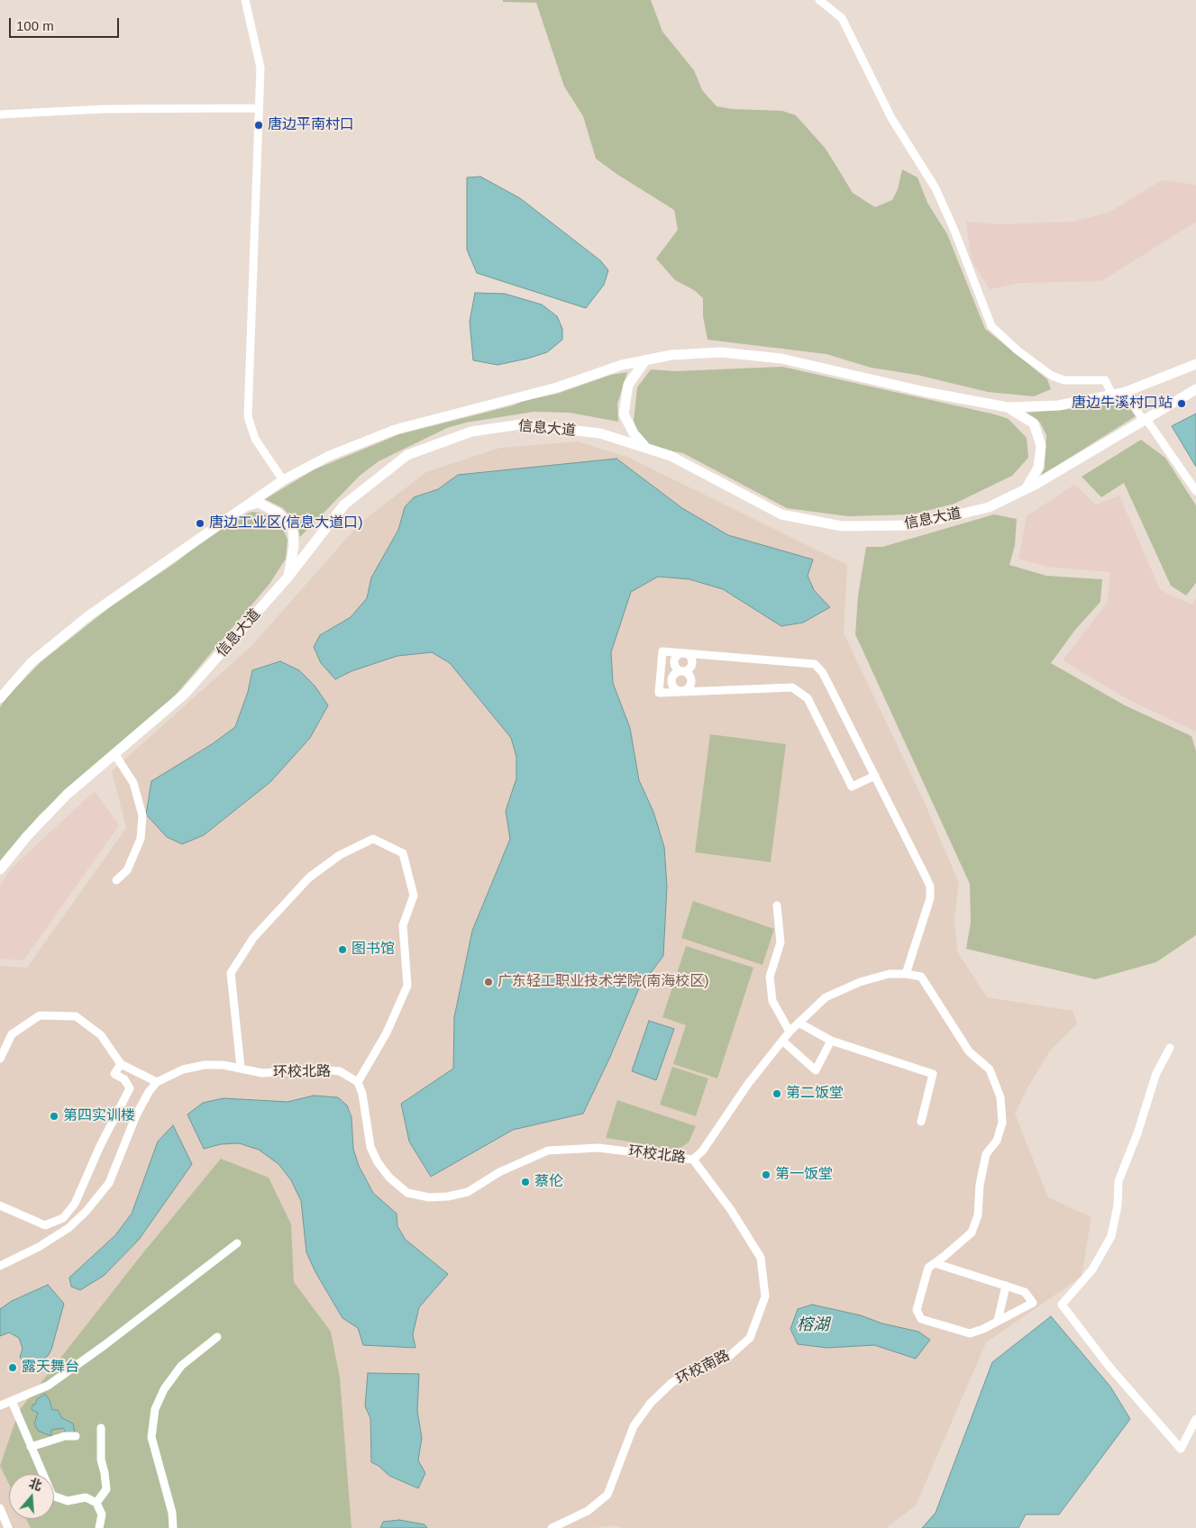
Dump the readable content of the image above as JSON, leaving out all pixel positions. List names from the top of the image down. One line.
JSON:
{"streets":{"main road":["信息大道"],"street":["环校北路","环校南路"]},"crossings":[["环校北路","环校南路"]],"water":["榕湖"],"places":["唐边平南村口","唐边牛溪村口站","唐边工业区(信息大道口)","图书馆","广东轻工职业技术学院(南海校区)","第二饭堂","第四实训楼","第一饭堂","蔡伦","露天舞台"],"scale_bar":"100 m","north":"top"}
